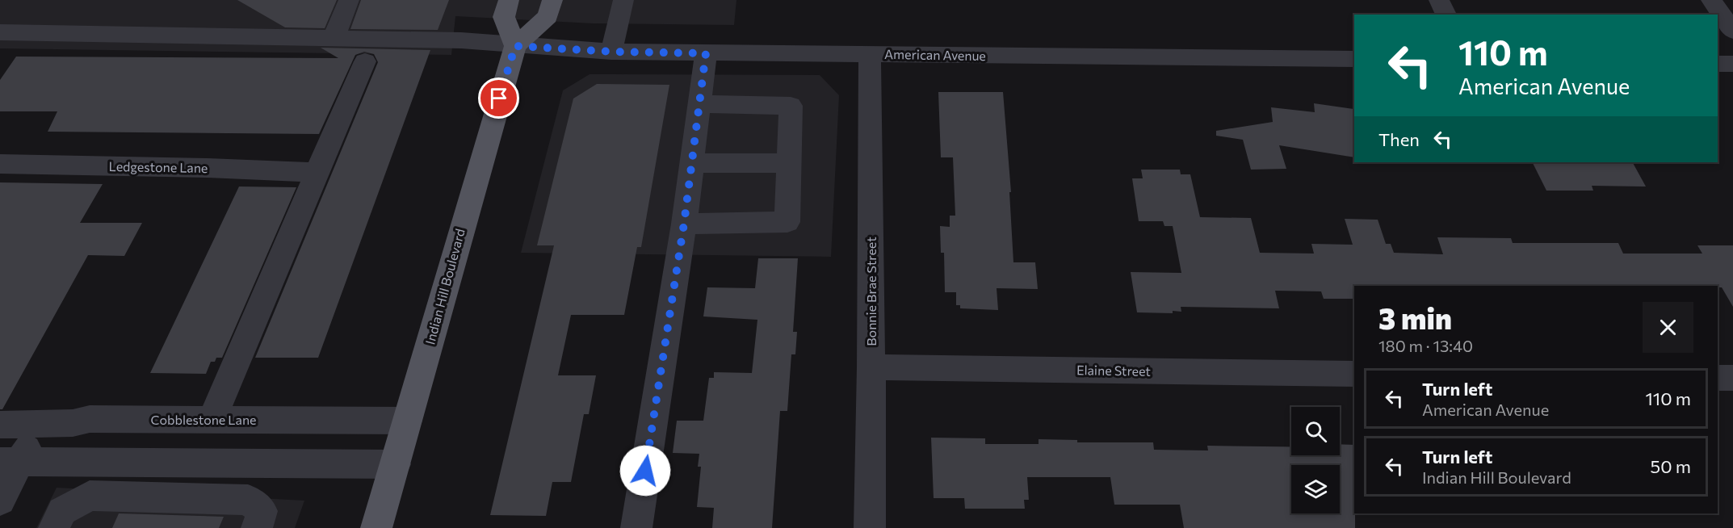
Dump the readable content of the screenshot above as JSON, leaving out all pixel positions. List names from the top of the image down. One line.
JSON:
{"streets":{"main road":["Indian Hill Boulevard"],"street":["American Avenue","Ledgestone Lane","Bonnie Brae Street","Elaine Street","Cobblestone Lane"]},"crossings":[["American Avenue","Indian Hill Boulevard"],["American Avenue","Bonnie Brae Street"],["Indian Hill Boulevard","Cobblestone Lane"],["Bonnie Brae Street","Elaine Street"]],"page":{"turn":["110 m","American Avenue"],"then":"Then","heading":["3 min","180 m · 13:40"],"list":[{"name":"Turn left","note":"American Avenue","value":"110 m"},{"name":"Turn left","note":"Indian Hill Boulevard","value":"50 m"}]}}
